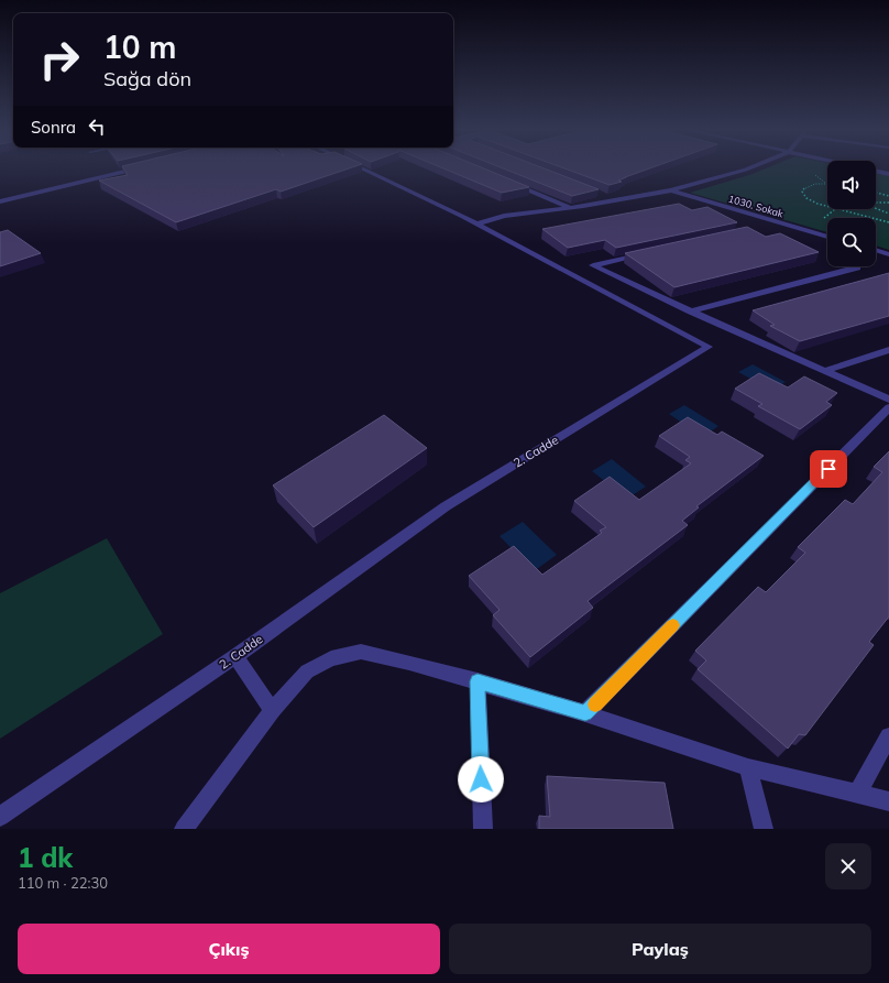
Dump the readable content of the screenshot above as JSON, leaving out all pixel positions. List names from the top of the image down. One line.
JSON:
{"streets":{"street":["1030. Sokak","2. Cadde"]},"page":{"turn":["10 m","Sağa dön"],"then":"Sonra","heading":["1 dk","110 m · 22:30"],"buttons":["Çıkış","Paylaş"]}}
